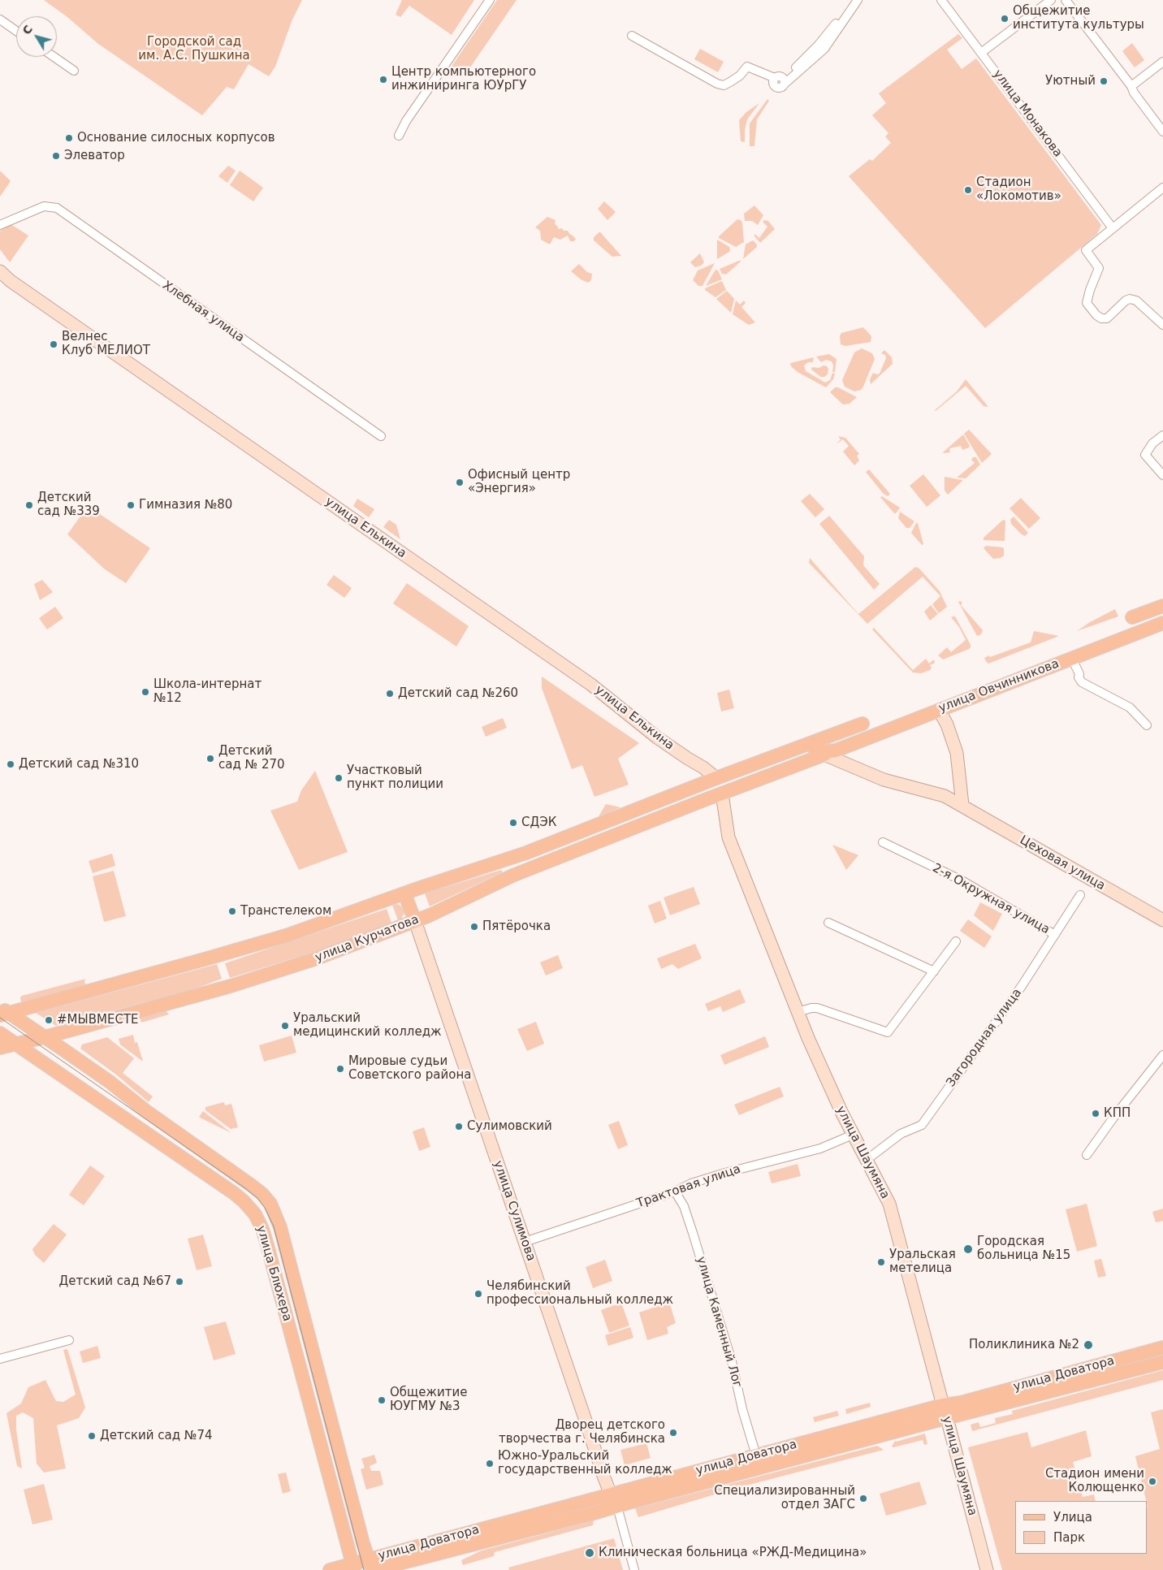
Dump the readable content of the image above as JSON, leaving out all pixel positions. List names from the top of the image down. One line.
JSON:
{"streets":{"main road":["улица Овчинникова","улица Курчатова","улица Сулимова","улица Блюхера","улица Доватора"],"street":["улица Монакова","Хлебная улица","улица Елькина","Цеховая улица","2-я Окружная улица","Загородная улица","улица Шаумяна","Трактовая улица","улица Каменный Лог"]},"crossings":[["улица Овчинникова","Цеховая улица"],["улица Овчинникова","улица Курчатова"],["улица Овчинникова","улица Шаумяна"],["2-я Окружная улица","Загородная улица"],["улица Курчатова","улица Шаумяна"],["улица Курчатова","улица Сулимова"],["улица Курчатова","улица Блюхера"],["Загородная улица","улица Шаумяна"],["улица Шаумяна","Трактовая улица"],["улица Шаумяна","улица Доватора"],["Трактовая улица","улица Сулимова"],["Трактовая улица","улица Каменный Лог"],["улица Сулимова","улица Доватора"],["улица Блюхера","улица Доватора"],["улица Каменный Лог","улица Доватора"]],"parks":["Городской сад им. А.С. Пушкина"],"places":["Общежитие института культуры","Центр компьютерного инжиниринга ЮУрГУ","Уютный","Основание силосных корпусов","Элеватор","Стадион «Локомотив»","Велнес Клуб МЕЛИОТ","Офисный центр «Энергия»","Детский сад №339","Гимназия №80","Школа-интернат №12","Детский сад №260","Детский сад № 270","Детский сад №310","Участковый пункт полиции","СДЭК","Транстелеком","Пятёрочка","#МЫВМЕСТЕ","Уральский медицинский колледж","Мировые судьи Советского района","КПП","Сулимовский","Городская больница №15","Уральская метелица","Детский сад №67","Челябинский профессиональный колледж","Поликлиника №2","Общежитие ЮУГМУ №3","Дворец детского творчества г. Челябинска","Детский сад №74","Южно-Уральский государственный колледж","Стадион имени Колющенко","Специализированный отдел ЗАГС","Клиническая больница «РЖД-Медицина»"],"legend":["Улица","Парк"],"north":"top left"}
